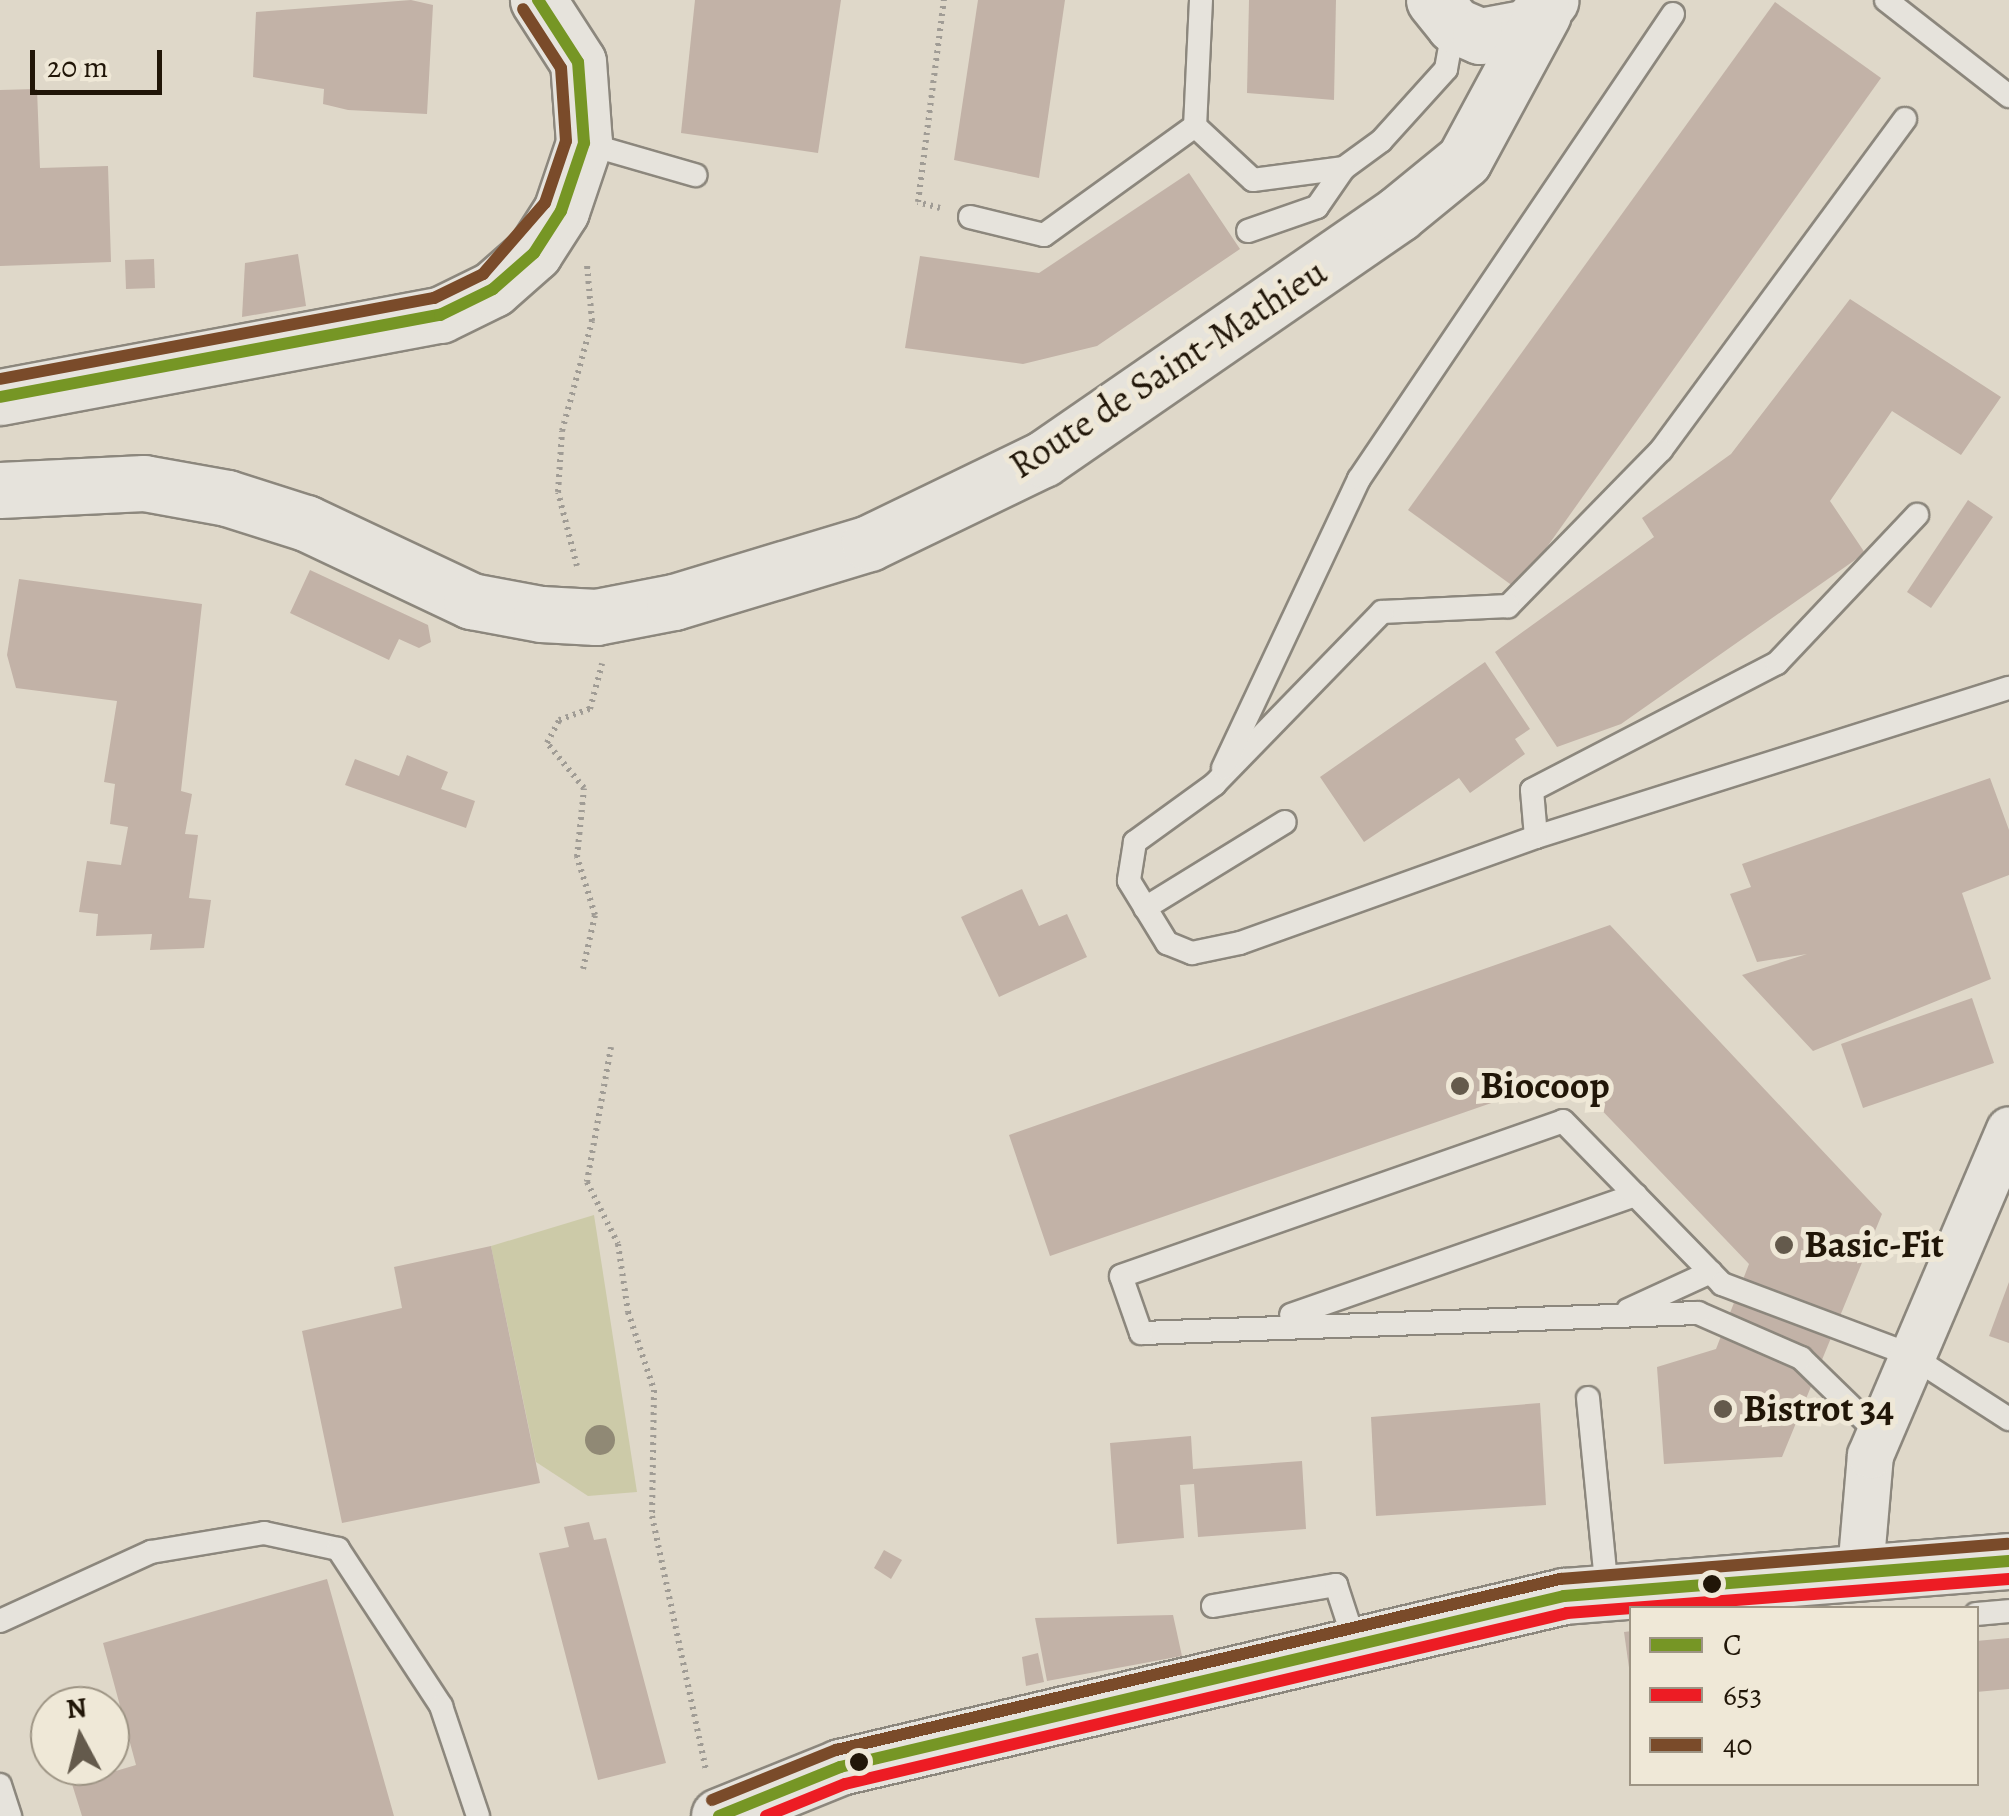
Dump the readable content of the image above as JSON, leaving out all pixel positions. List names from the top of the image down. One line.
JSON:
{"streets":{"main road":["Route de Saint-Mathieu"]},"places":["Biocoop","Basic-Fit","Bistrot 34"],"lines":["transit line C","transit line 40","transit line 653"],"legend":["C","653","40"],"scale_bar":"20 m","north":"top"}
